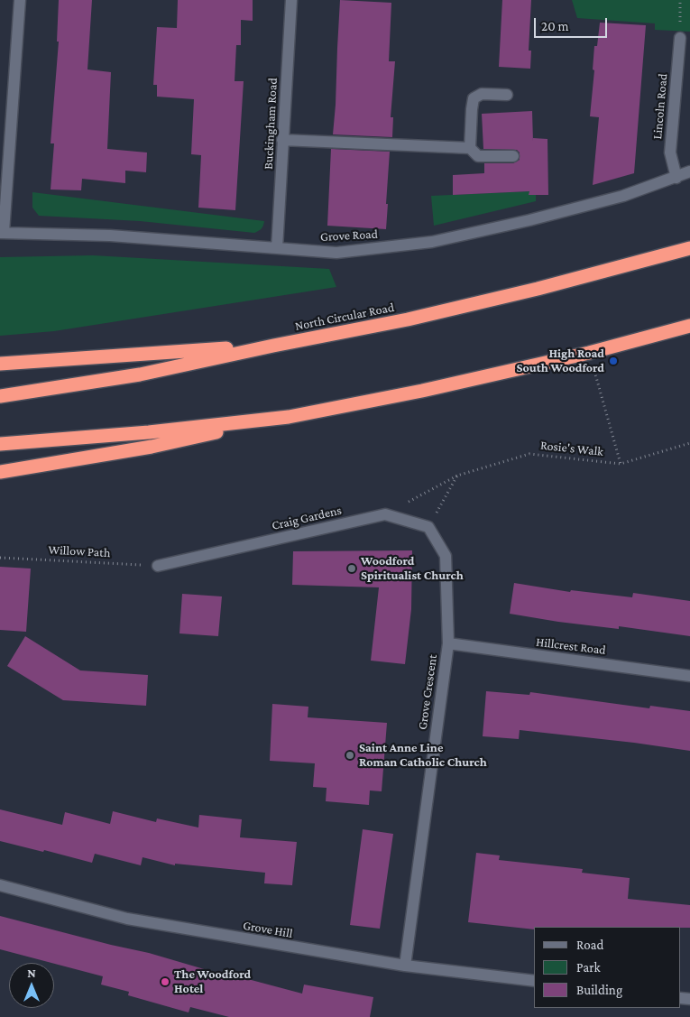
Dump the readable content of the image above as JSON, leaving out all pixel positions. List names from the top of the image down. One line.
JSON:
{"streets":{"highway":["North Circular Road"],"street":["Lincoln Road","Buckingham Road","Grove Road","Craig Gardens","Hillcrest Road","Grove Crescent","Grove Hill"],"path":["Rosie's Walk","Willow Path"]},"crossings":[["Lincoln Road","Grove Road"],["Buckingham Road","Grove Road"],["Rosie's Walk","Craig Gardens"],["Craig Gardens","Willow Path"],["Craig Gardens","Grove Crescent"],["Hillcrest Road","Grove Crescent"],["Grove Crescent","Grove Hill"]],"places":["High Road South Woodford","Woodford Spiritualist Church","Saint Anne Line Roman Catholic Church","The Woodford Hotel"],"legend":["Road","Park","Building"],"scale_bar":"20 m","north":"top"}
